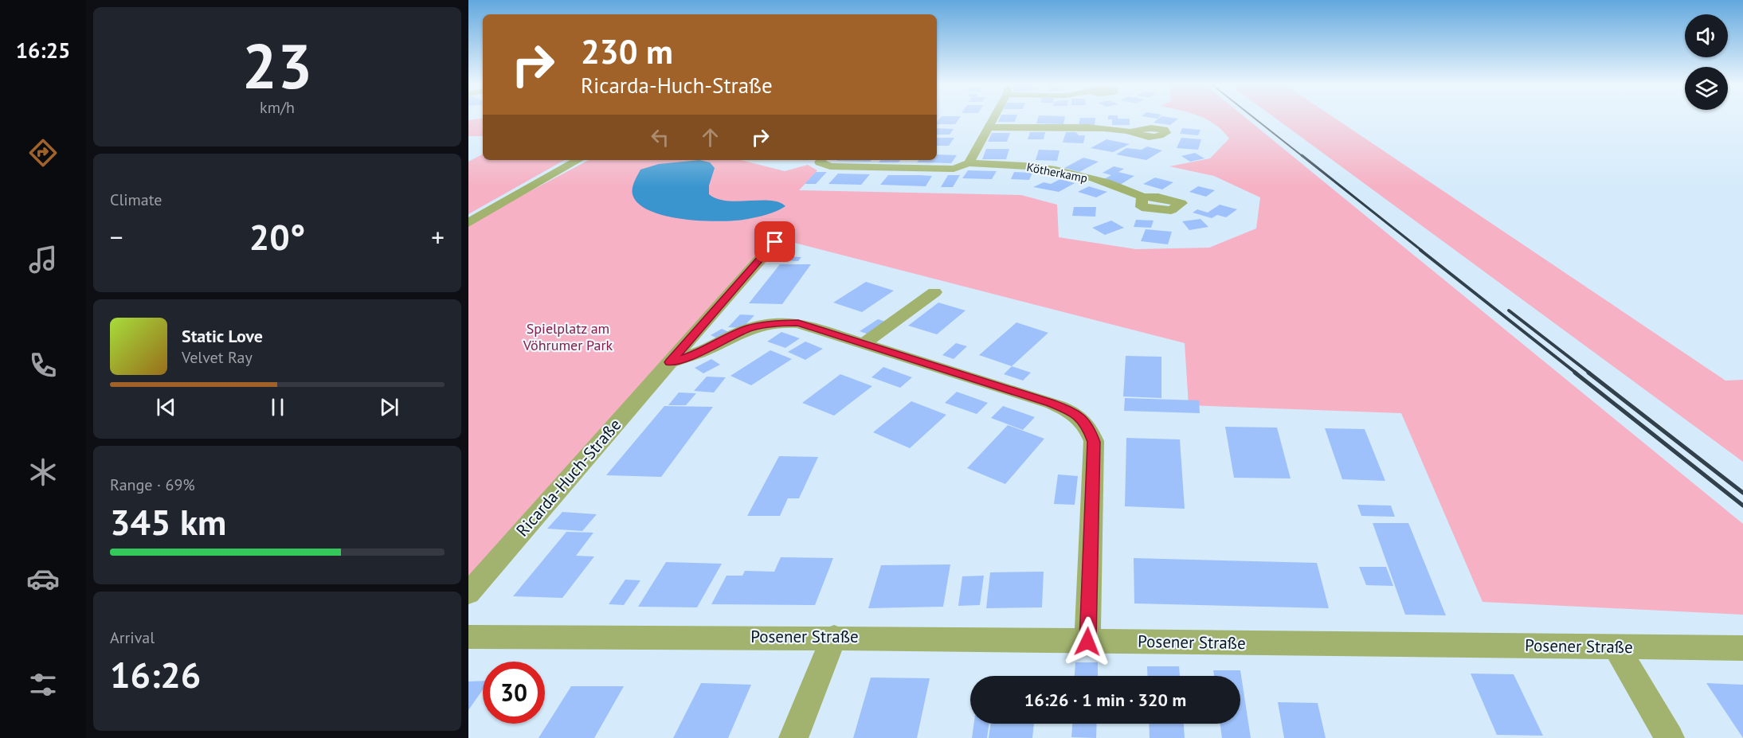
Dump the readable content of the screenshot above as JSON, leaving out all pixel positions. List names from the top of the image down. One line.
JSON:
{"streets":{"street":["Kötherkamp","Ricarda-Huch-Straße","Posener Straße"]},"parks":["Spielplatz am Vöhrumer Park"],"page":{"tabs":"16:25","tile":[["23","km/h"],"Climate",["Range · 69%","345 km"],["Arrival","16:26"]],"turn":["230 m","Ricarda-Huch-Straße"],"heat":["−","20°","+"],"song":["Static Love","Velvet Ray"],"limit":"30","trip":"16:26 · 1 min · 320 m"}}
